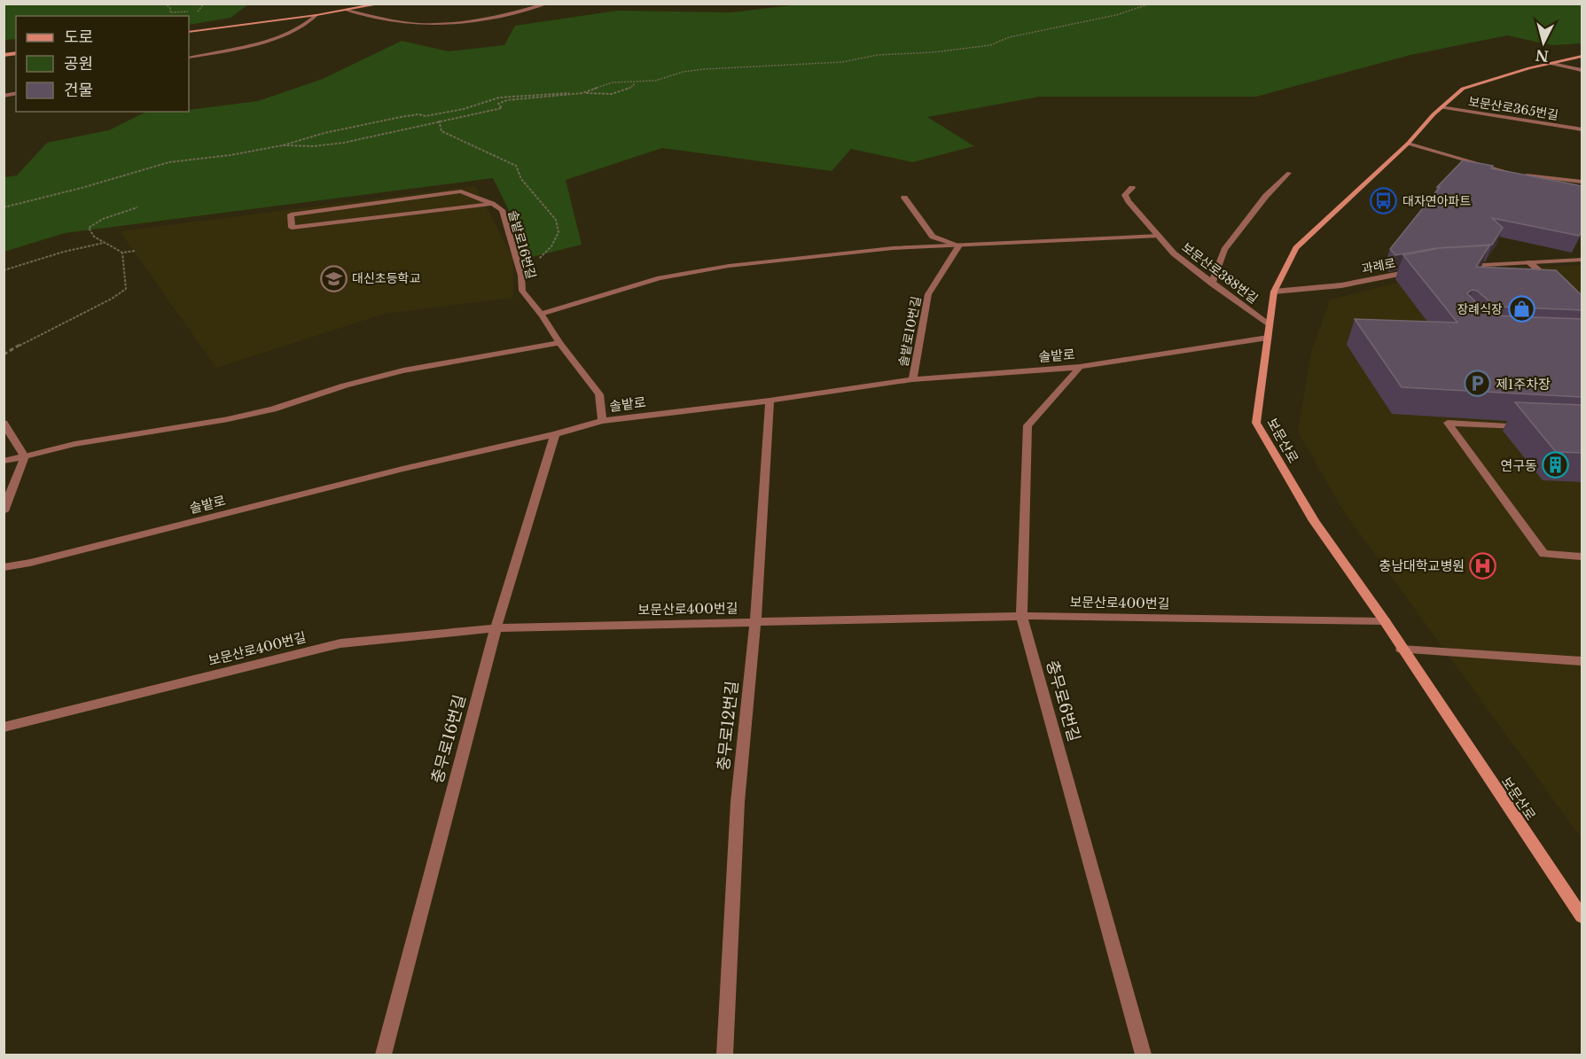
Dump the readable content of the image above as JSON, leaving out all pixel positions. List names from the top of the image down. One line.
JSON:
{"streets":{"main road":["보문산로"],"street":["보문산로365번길","솔밭로16번길","과례로","보문산로388번길","솔밭로10번길","솔밭로","보문산로400번길","충무로6번길","충무로12번길","충무로16번길"]},"crossings":[["보문산로365번길","보문산로"],["솔밭로16번길","솔밭로"],["과례로","보문산로"],["보문산로388번길","보문산로"],["솔밭로10번길","솔밭로"],["솔밭로","보문산로"],["솔밭로","충무로6번길"],["솔밭로","충무로12번길"],["솔밭로","충무로16번길"],["보문산로","보문산로400번길"],["보문산로400번길","충무로6번길"],["보문산로400번길","충무로12번길"],["보문산로400번길","충무로16번길"]],"places":{"bus stop":["대자연아파트"],"school or university":["대신초등학교"],"shop":["장례식장"],"parking":["제1주차장"],"building":["연구동"],"hospital":["충남대학교병원"]},"legend":["도로","공원","건물"],"north":"bottom"}
